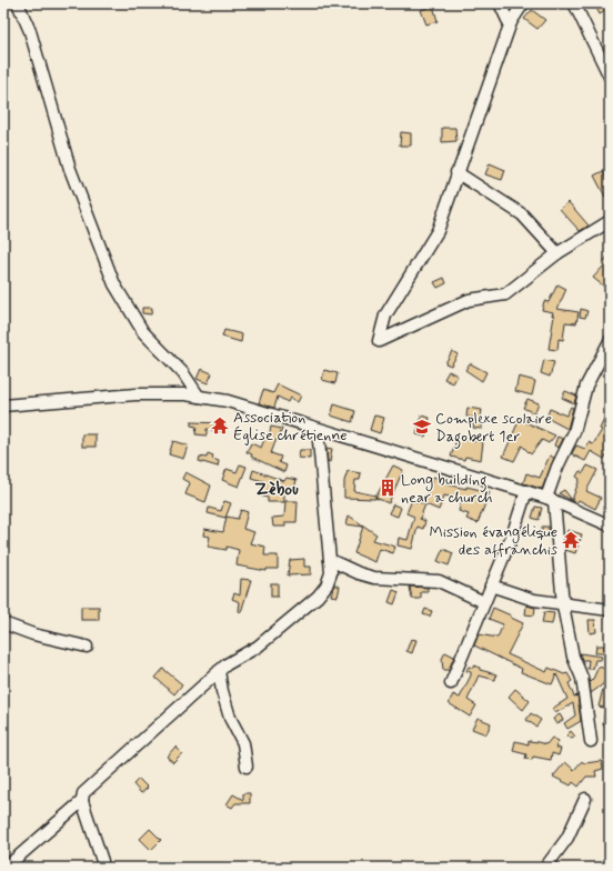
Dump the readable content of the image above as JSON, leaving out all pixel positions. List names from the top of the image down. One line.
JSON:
{"districts":["Zèbou"],"places":{"temple":["Association Église chrétienne","Mission évangélique des affranchis"],"school or university":["Complexe scolaire Dagobert 1er"],"building":["Long building near a church"]}}
